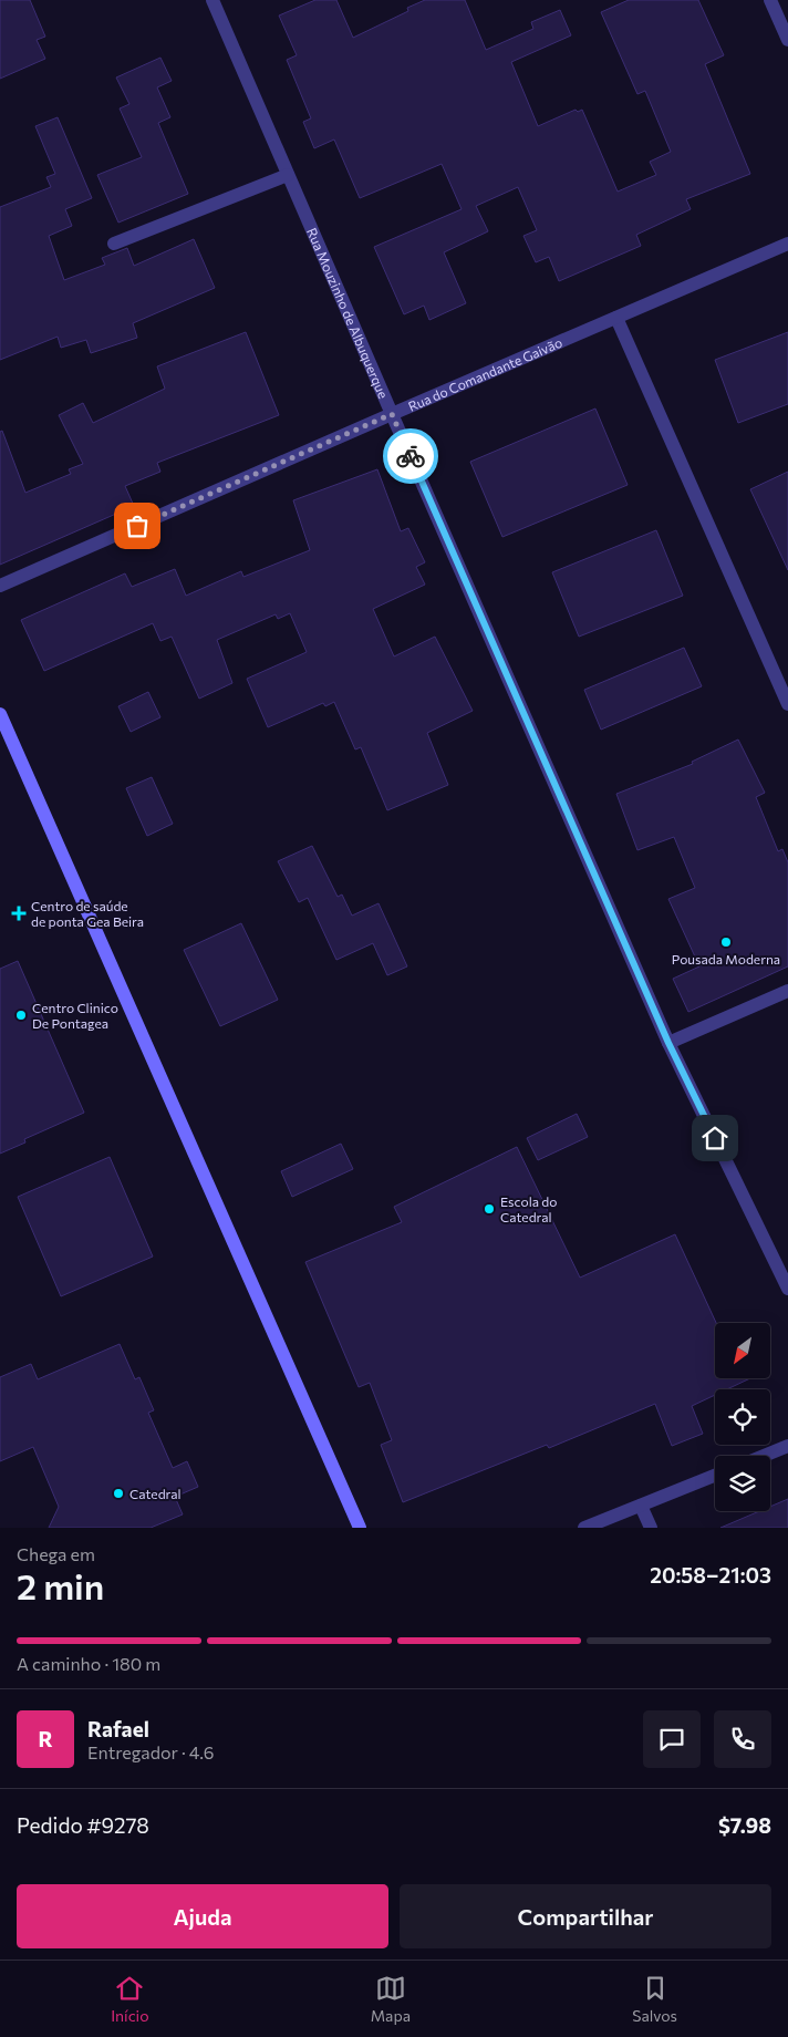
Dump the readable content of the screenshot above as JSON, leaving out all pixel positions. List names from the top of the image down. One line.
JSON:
{"streets":{"street":["Rua Mouzinho de Albuquerque","Rua do Comandante Gaivão"]},"crossings":[["Rua Mouzinho de Albuquerque","Rua do Comandante Gaivão"]],"places":{"health":["Centro de saúde de ponta Gea Beira"],"other":["Pousada Moderna","Centro Clinico De Pontagea","Escola do Catedral","Catedral"]},"north":"bottom left","page":{"heading":["2 min","Chega em","20:58–21:03"],"panel":["Rafael","Entregador · 4.6","Pedido #9278","$7.98"],"bar":"A caminho · 180 m","round":"R","buttons":["Ajuda","Compartilhar"],"tabs":["Início","Mapa","Salvos"]}}
